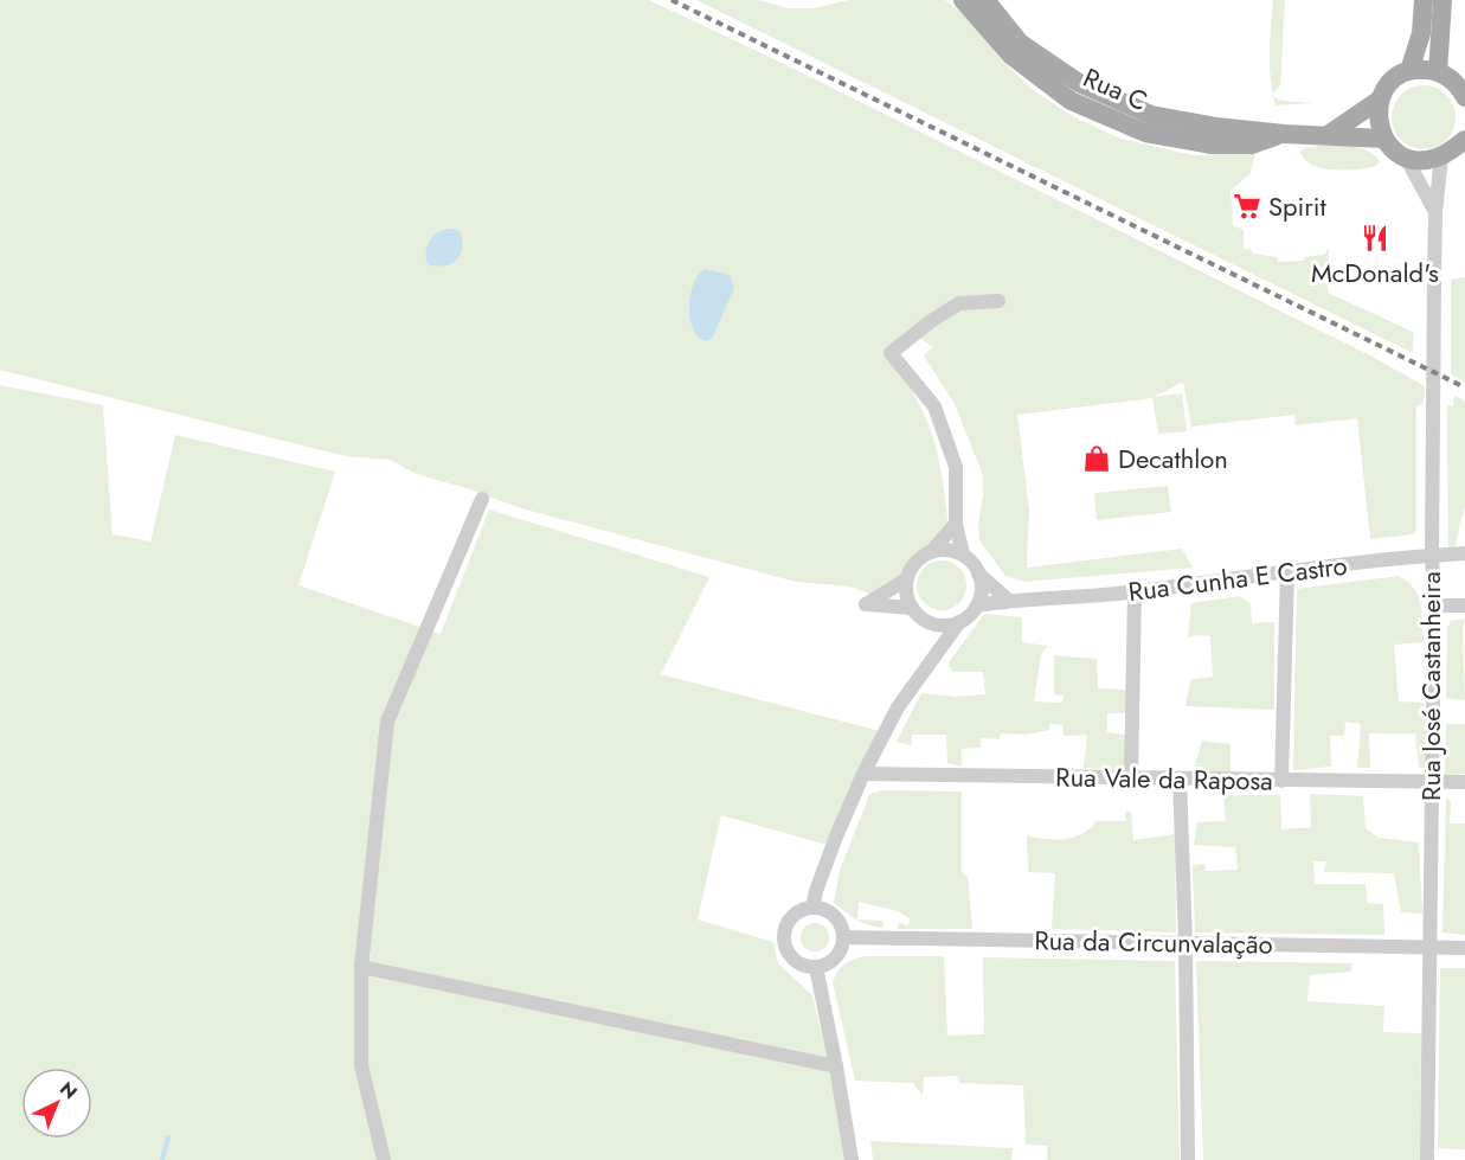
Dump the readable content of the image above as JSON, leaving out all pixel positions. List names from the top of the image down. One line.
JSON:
{"streets":{"main road":["Rua C"],"street":["Rua Cunha E Castro","Rua José Castanheira","Rua Vale da Raposa","Rua da Circunvalação"]},"crossings":[["Rua Cunha E Castro","Rua José Castanheira"],["Rua José Castanheira","Rua Vale da Raposa"],["Rua José Castanheira","Rua da Circunvalação"]],"places":{"supermarket":["Spirit"],"restaurant":["McDonald's"],"shop":["Decathlon"]},"north":"top right"}
